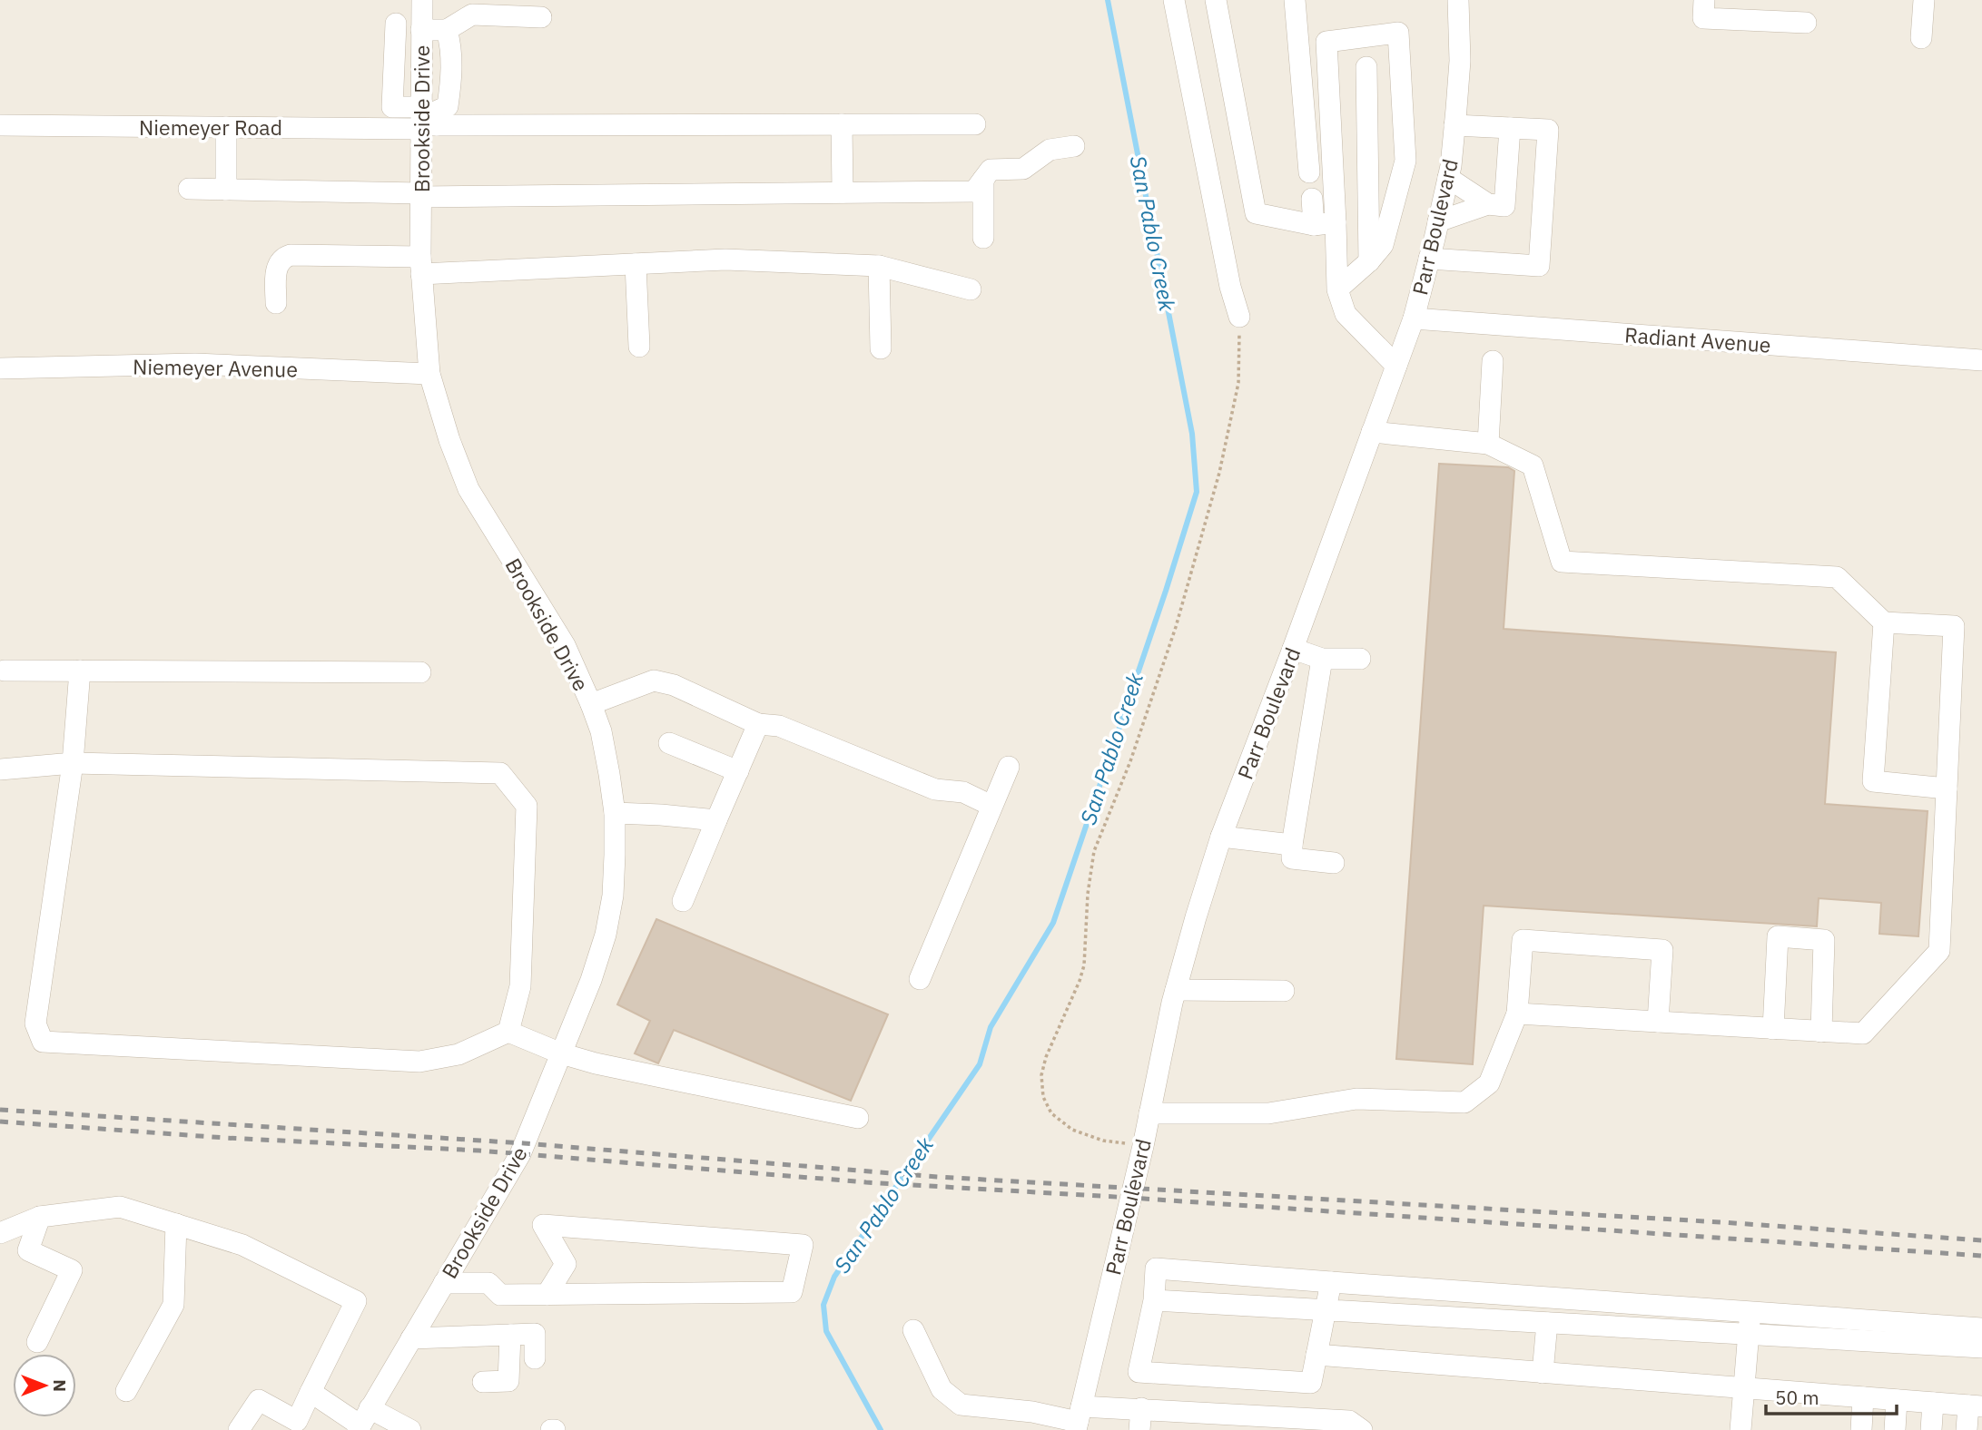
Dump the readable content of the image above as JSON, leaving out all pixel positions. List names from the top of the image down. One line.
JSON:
{"streets":{"street":["Brookside Drive","Niemeyer Road","Parr Boulevard","Radiant Avenue","Niemeyer Avenue"]},"crossings":[["Brookside Drive","Niemeyer Road"],["Brookside Drive","Niemeyer Avenue"],["Parr Boulevard","Radiant Avenue"]],"water":["San Pablo Creek"],"scale_bar":"50 m","north":"right"}
